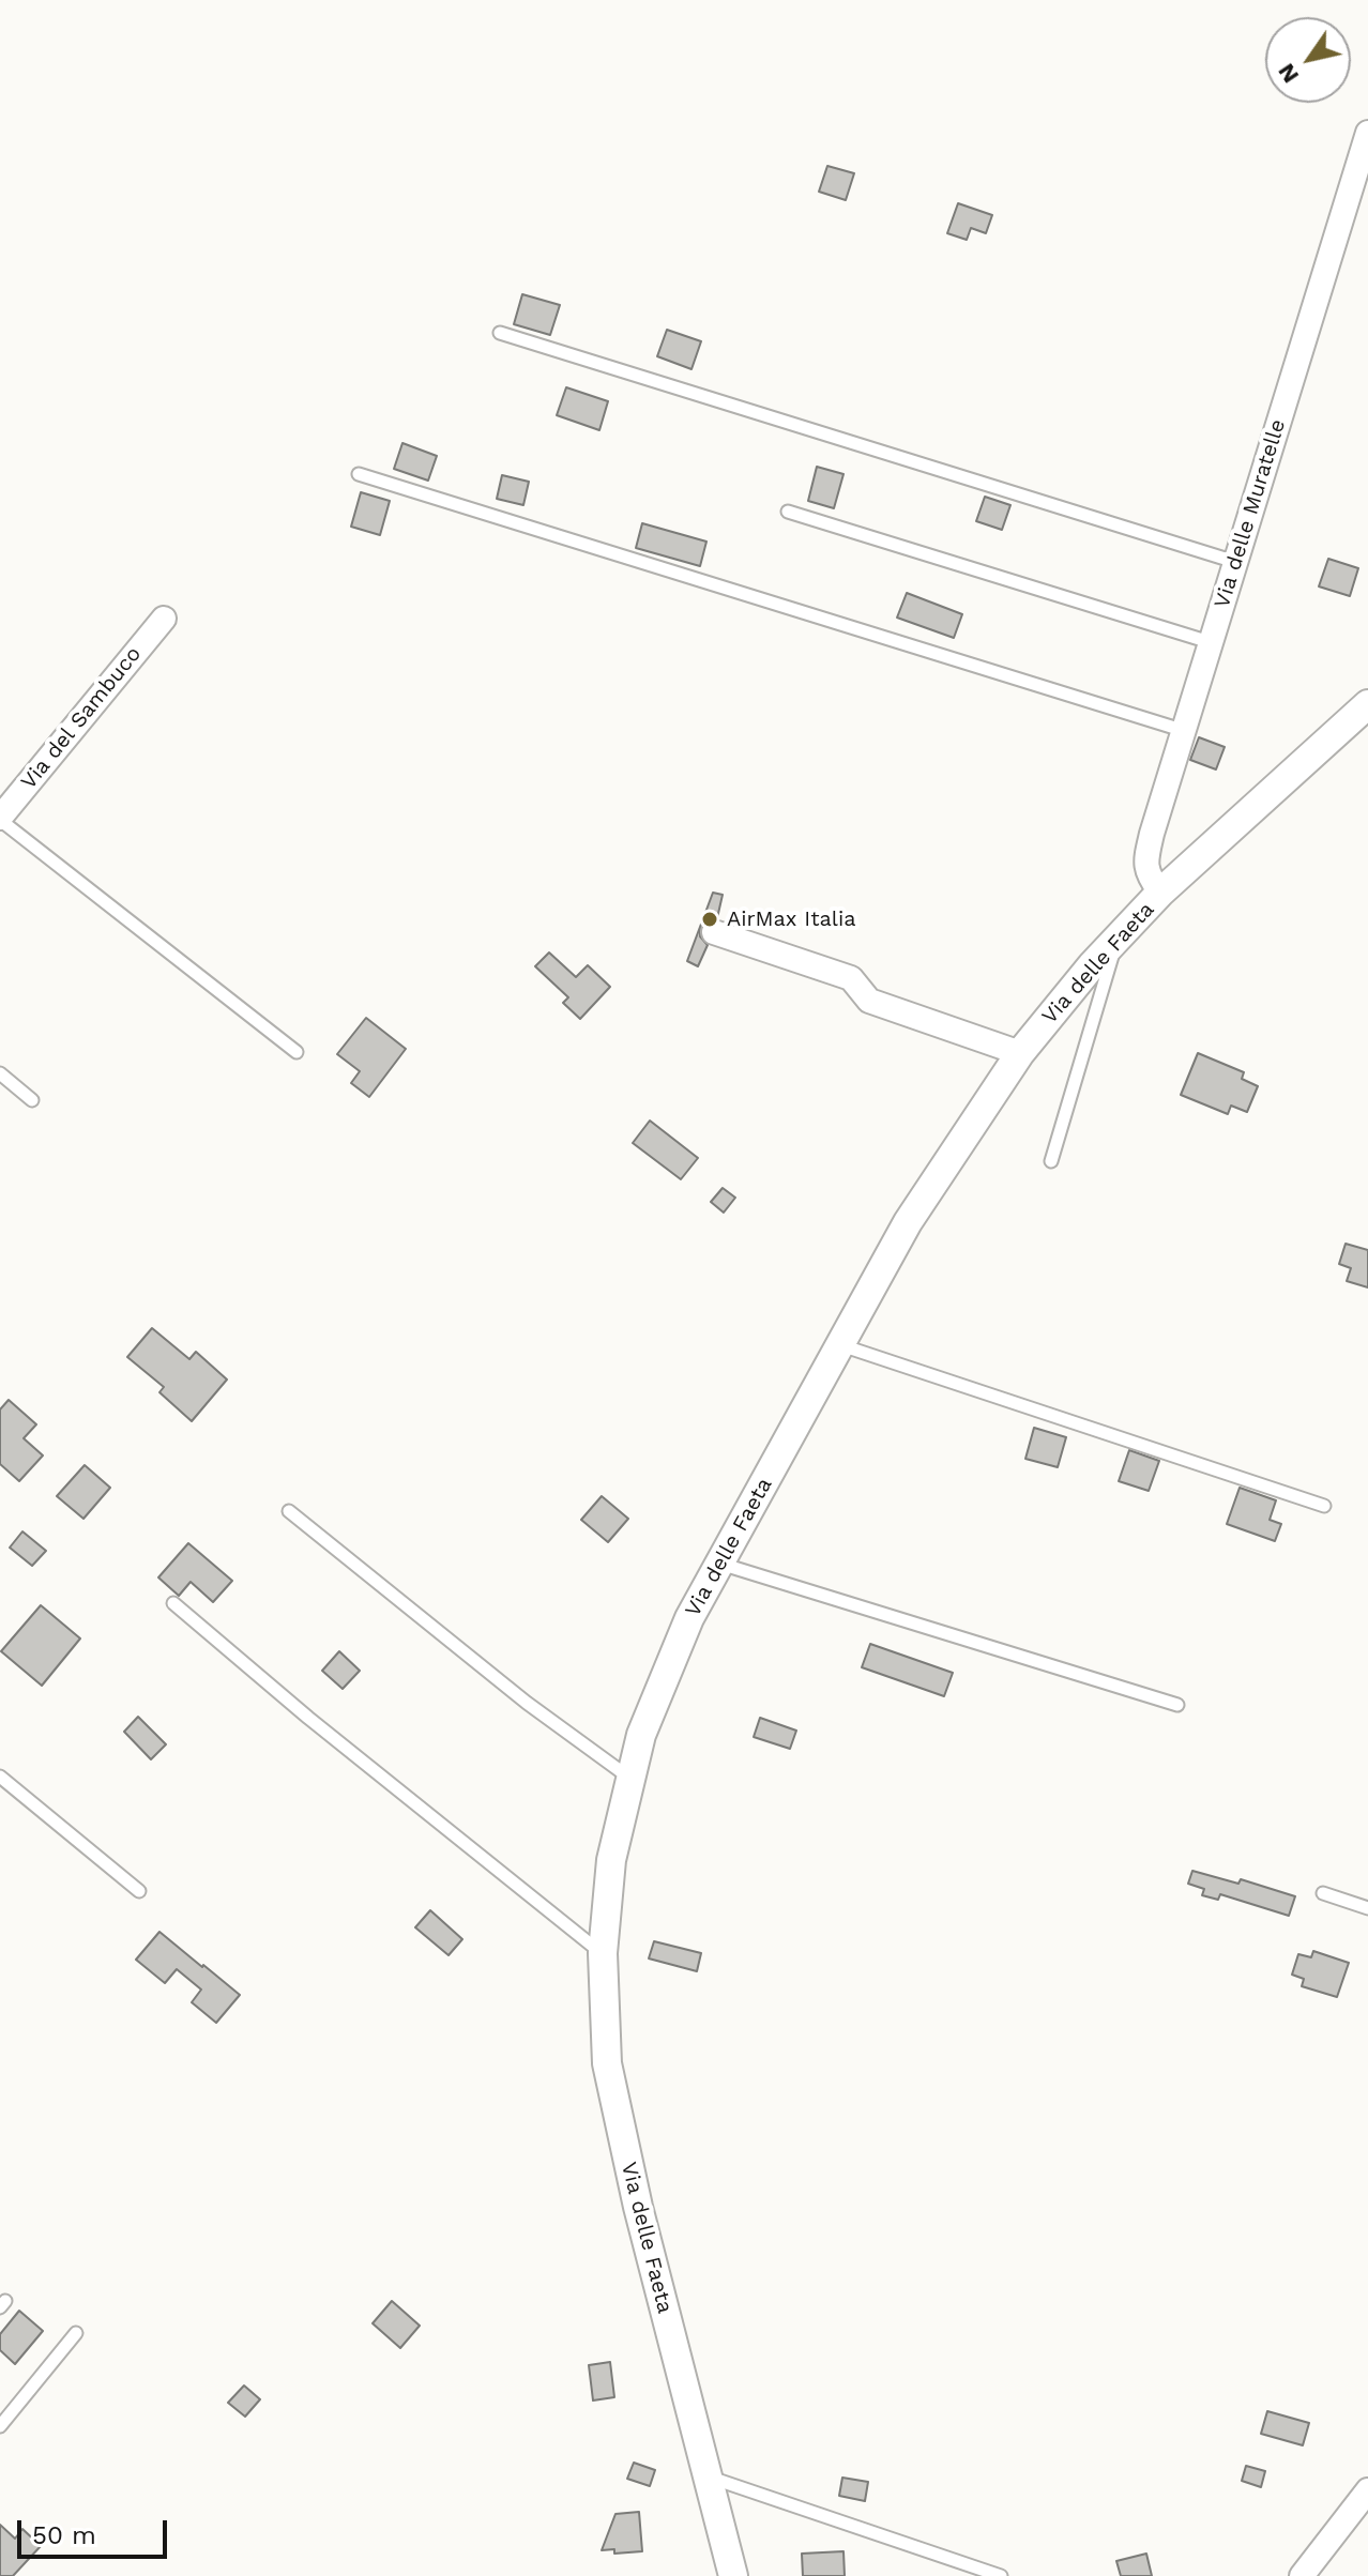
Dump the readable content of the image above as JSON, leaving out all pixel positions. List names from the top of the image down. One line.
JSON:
{"streets":{"street":["Via delle Muratelle","Via del Sambuco","Via delle Faeta"]},"crossings":[["Via delle Muratelle","Via delle Faeta"]],"places":["AirMax Italia"],"scale_bar":"50 m","north":"bottom left"}
